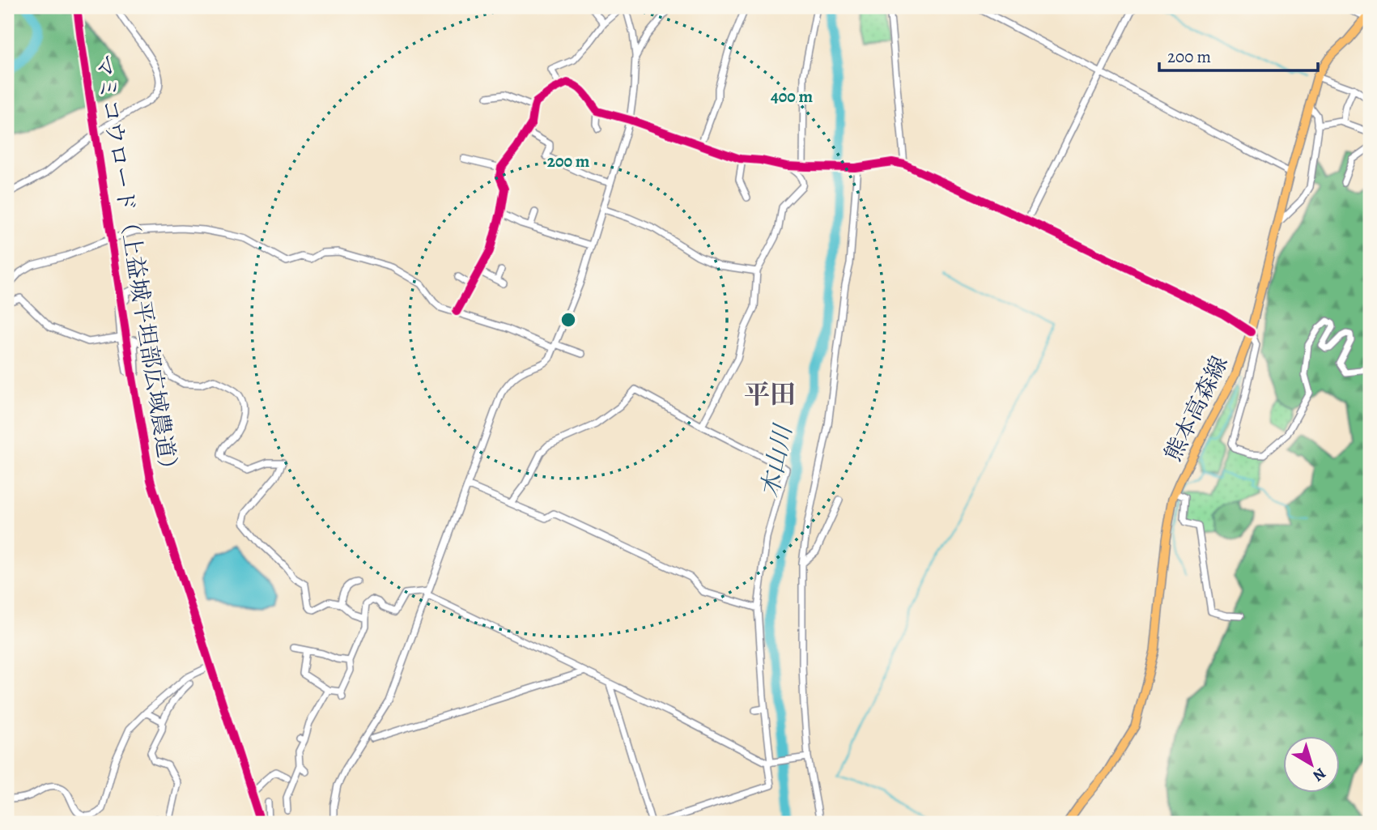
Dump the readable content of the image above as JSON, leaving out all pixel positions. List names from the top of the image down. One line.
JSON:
{"streets":{"main road":["熊本高森線"],"street":["マミコウロード（上益城平坦部広域農道）"]},"districts":["平田"],"water":["木山川"],"scale_bar":"200 m","north":"bottom right","rings":["400 m","200 m"]}
